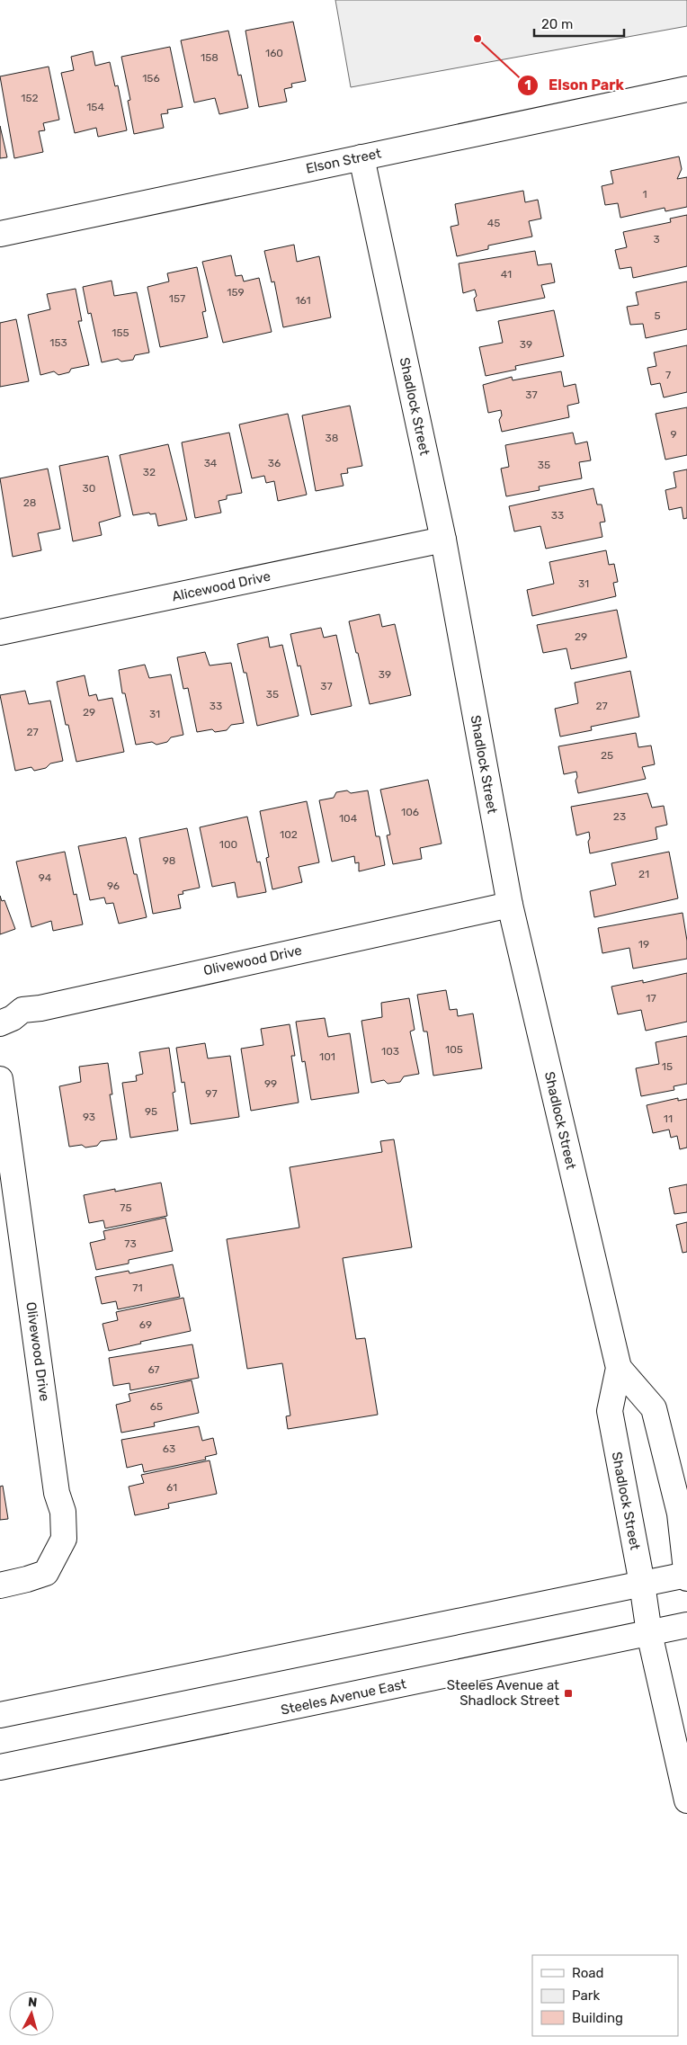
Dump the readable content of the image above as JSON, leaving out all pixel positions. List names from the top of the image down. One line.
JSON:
{"streets":{"street":["Elson Street","Shadlock Street","Alicewood Drive","Olivewood Drive","Steeles Avenue East"]},"crossings":[["Elson Street","Shadlock Street"],["Shadlock Street","Alicewood Drive"],["Shadlock Street","Olivewood Drive"],["Shadlock Street","Steeles Avenue East"]],"places":{"other":["Elson Park"],"transit":["Steeles Avenue at Shadlock Street"]},"house_numbers":["160","158","156","152","154","1","45","3","41","159","157","161","5","155","153","39","7","37","9","38","34","36","35","32","30","28","33","31","29","39","37","35","33","27","29","31","27","25","106","23","104","102","100","98","21","94","96","19","17","105","103","101","15","99","97","95","93","11","75","73","71","69","67","65","63","61"],"legend":["Road","Park","Building"],"scale_bar":"20 m","north":"top"}
